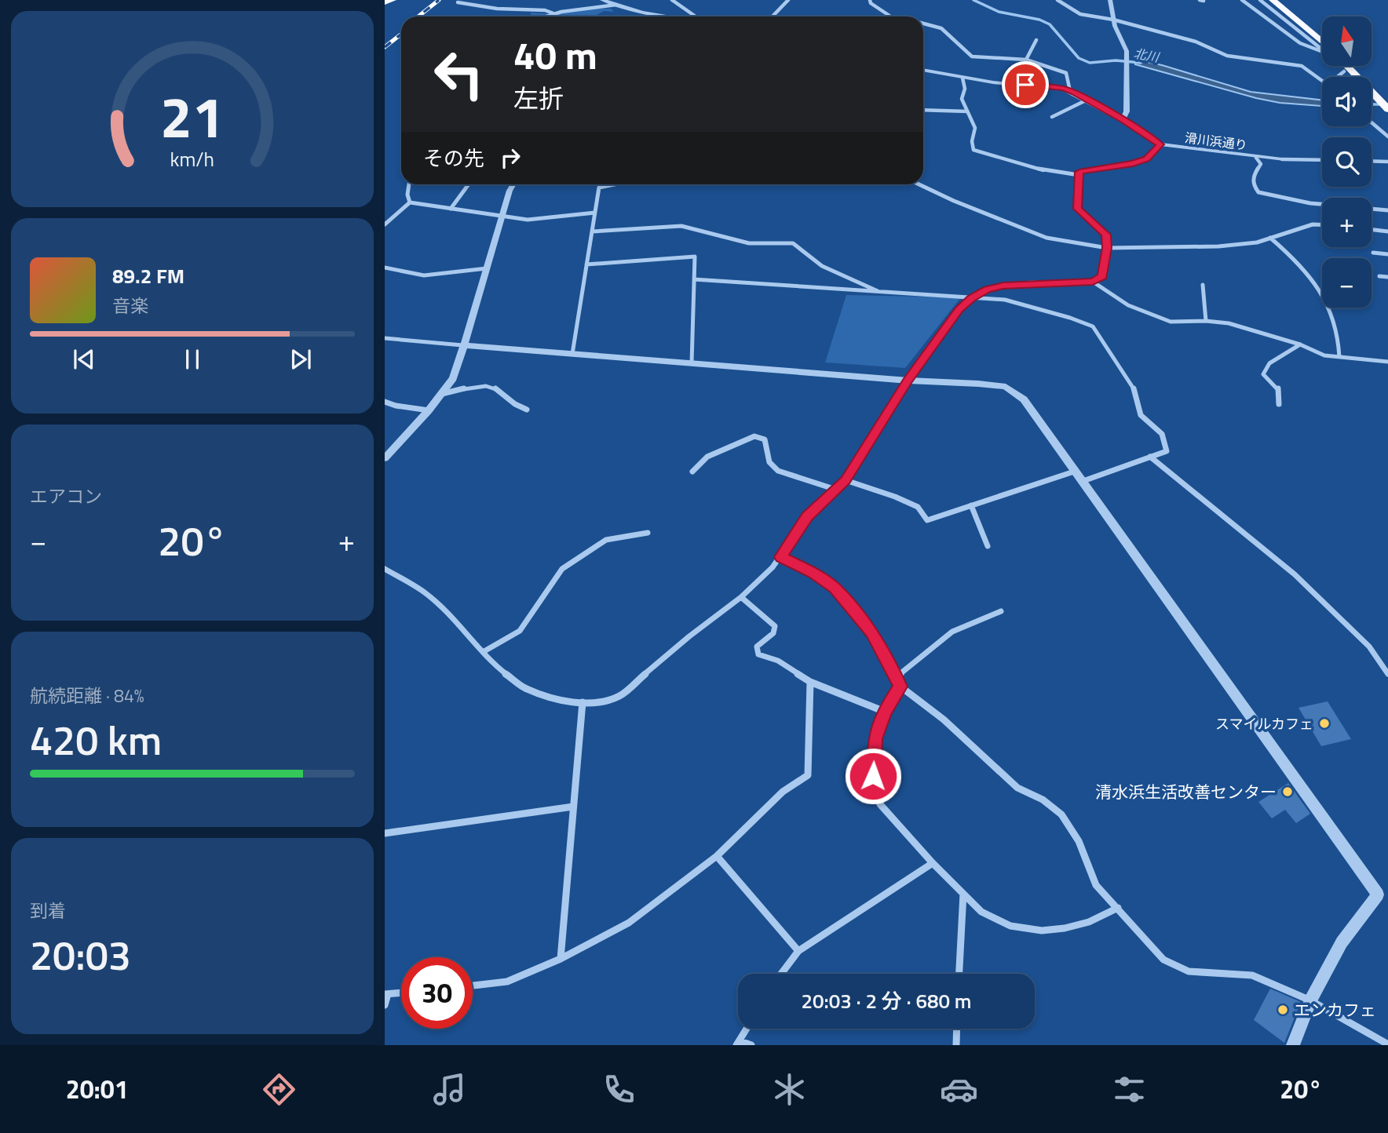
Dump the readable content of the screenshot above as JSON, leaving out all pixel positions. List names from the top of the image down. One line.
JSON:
{"streets":{"street":["滑川浜通り"]},"water":["北川"],"places":["スマイルカフェ","清水浜生活改善センター","エンカフェ"],"north":"top","page":{"map_buttons":["+","−"],"turn":["40 m","左折"],"then":"その先","song":["89.2 FM","音楽"],"tile":["エアコン",["航続距離 · 84%","420 km"],["到着","20:03"]],"heat":["−","20°","+"],"limit":"30","trip":"20:03 · 2 分 · 680 m","tabs":["20:01","20°"],"gauge":["21","km/h"]}}
